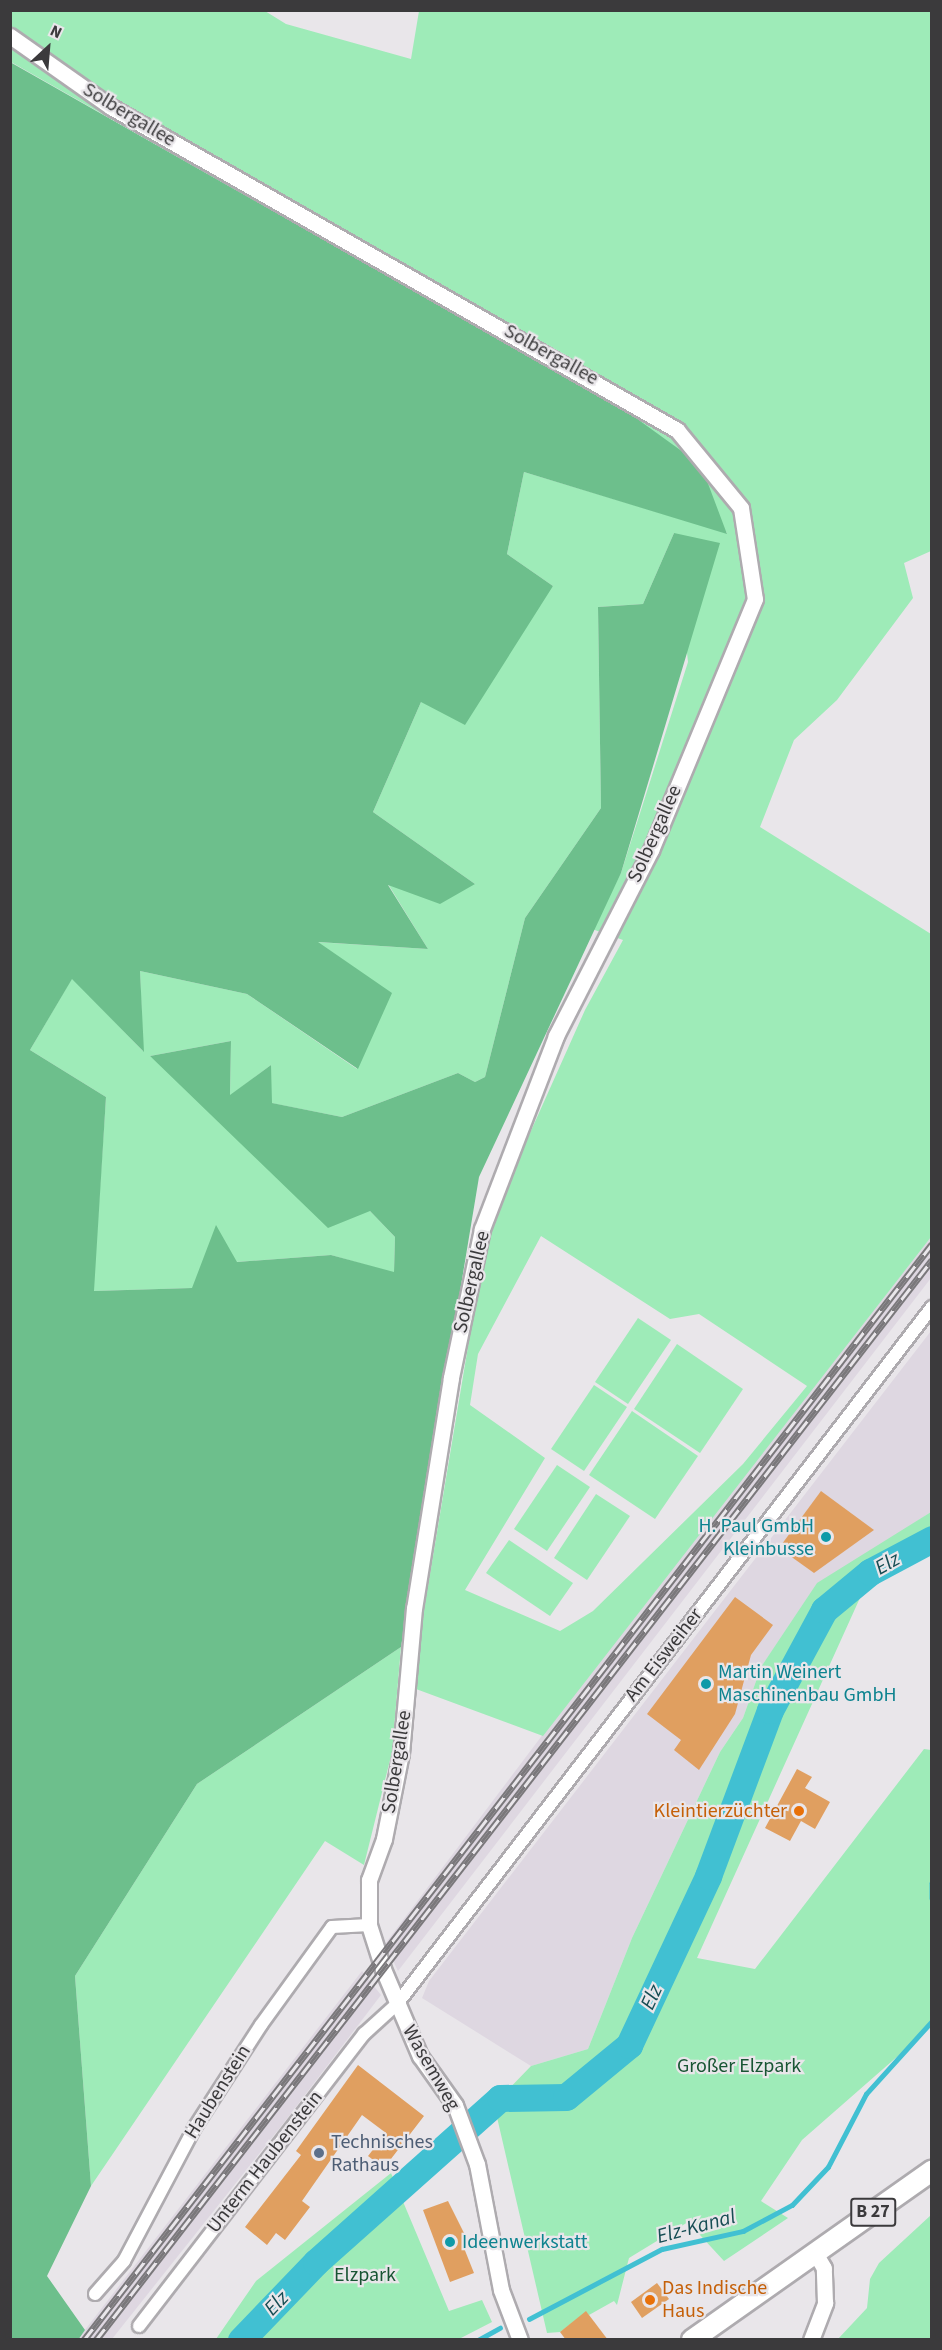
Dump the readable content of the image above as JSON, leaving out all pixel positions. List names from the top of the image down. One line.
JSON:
{"streets":{"main road":["B 27"],"street":["Solbergallee","Am Eisweiher","Wasemweg","Haubenstein","Unterm Haubenstein"]},"crossings":[["Solbergallee","Am Eisweiher"],["Solbergallee","Wasemweg"],["Solbergallee","Haubenstein"],["Solbergallee","Unterm Haubenstein"],["Am Eisweiher","Wasemweg"],["Am Eisweiher","Unterm Haubenstein"],["Wasemweg","Unterm Haubenstein"]],"water":["Elz","Elz-Kanal"],"parks":["Großer Elzpark","Elzpark"],"places":["H. Paul GmbH Kleinbusse","Martin Weinert Maschinenbau GmbH","Kleintierzüchter","Technisches Rathaus","Ideenwerkstatt","Das Indische Haus"],"north":"top right"}
